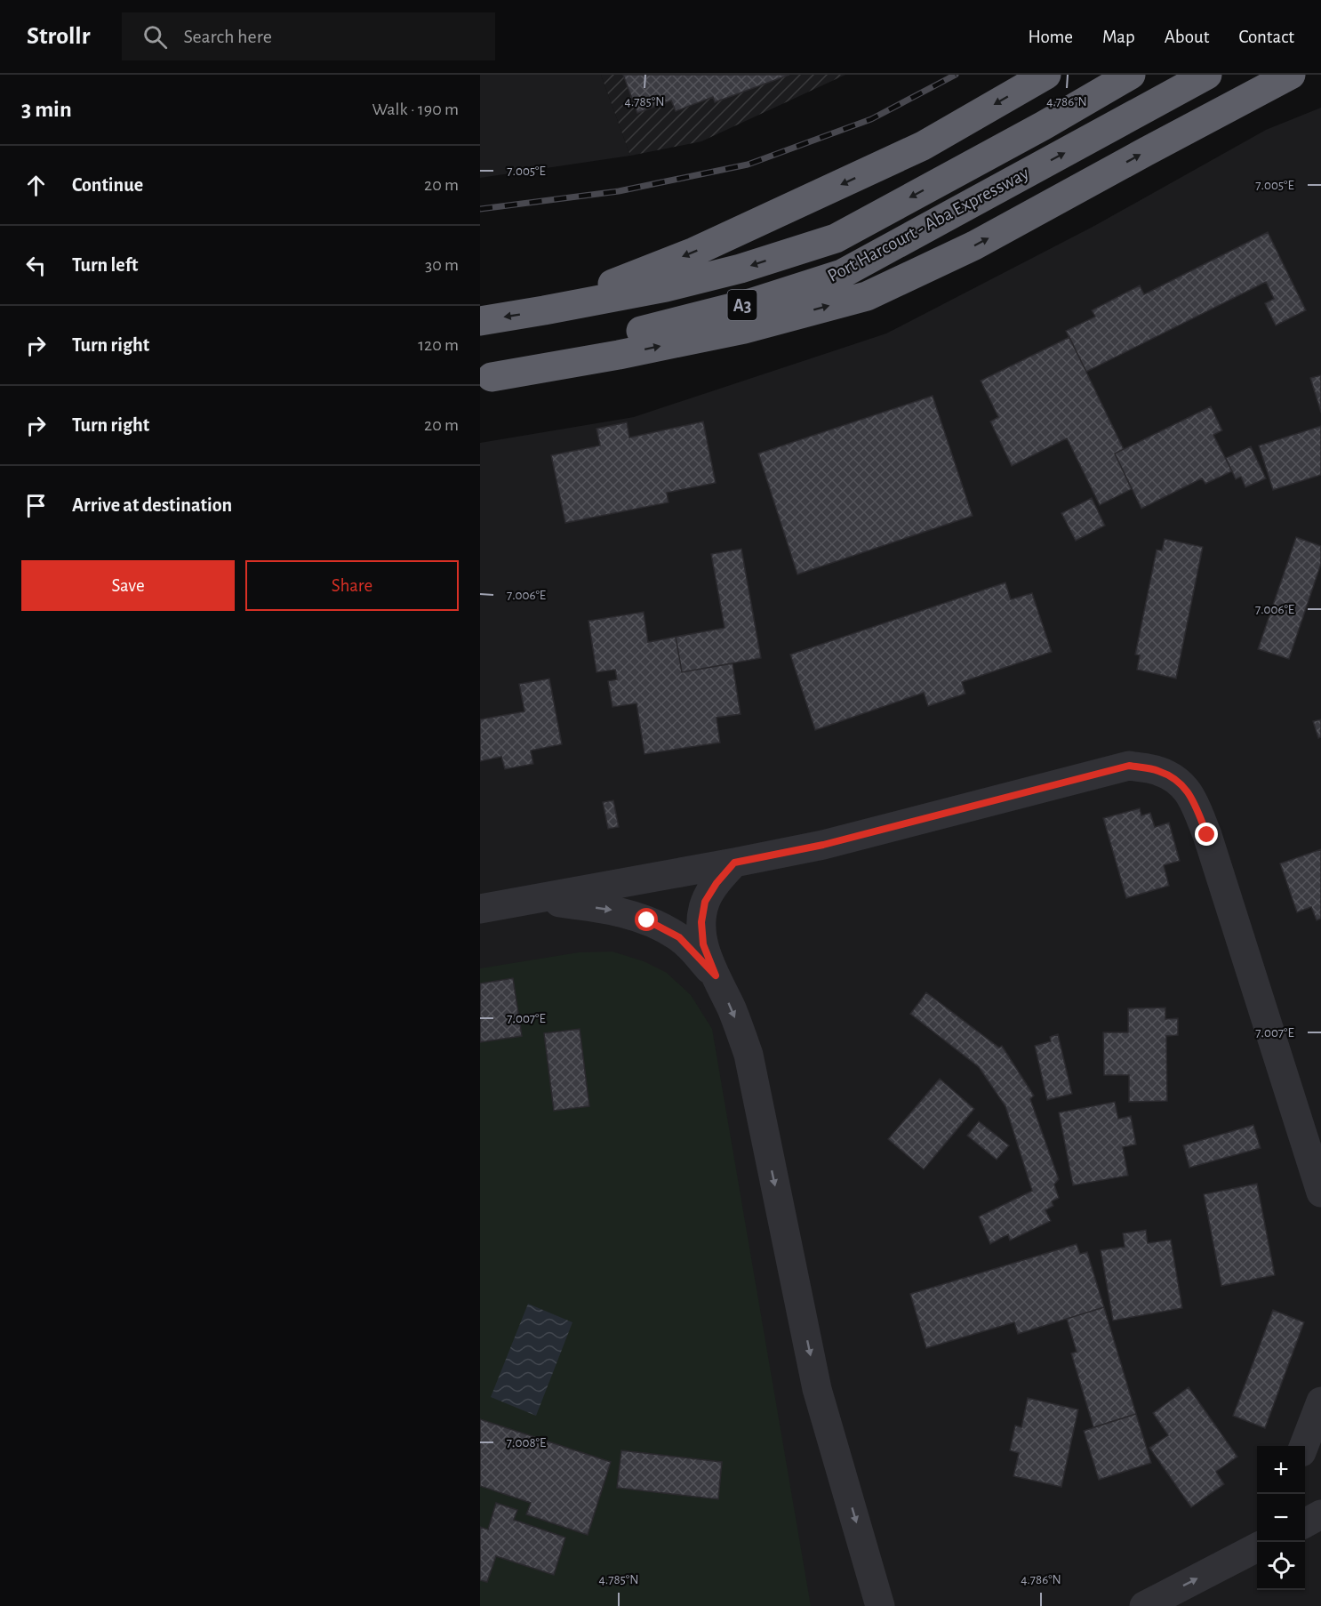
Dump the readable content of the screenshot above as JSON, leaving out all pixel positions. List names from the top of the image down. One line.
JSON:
{"streets":{"highway":["Port Harcourt - Aba Expressway","A3"]},"page":{"header":"Strollr","search":"Search here","nav":["Home","Map","About","Contact"],"heading":["3 min","Walk · 190 m"],"list":[["Continue","20 m"],["Turn left","30 m"],["Turn right","120 m"],["Turn right","20 m"],"Arrive at destination"],"buttons":["Save","Share"],"map_buttons":["+","−"]},"coordinates":["4.785°N","4.786°N","7.005°E","7.006°E","7.007°E","7.008°E"]}
